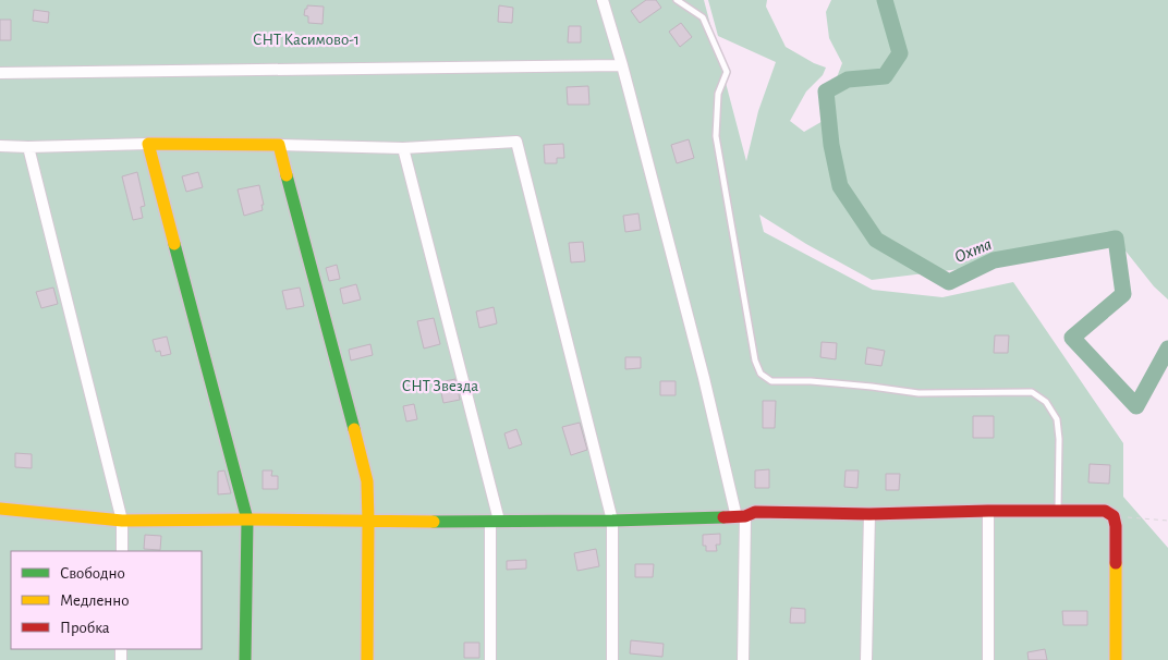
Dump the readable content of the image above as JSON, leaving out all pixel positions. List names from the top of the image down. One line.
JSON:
{"water":["Охта"],"parks":["СНТ Касимово-1","СНТ Звезда"],"legend":["Свободно","Медленно","Пробка"]}
